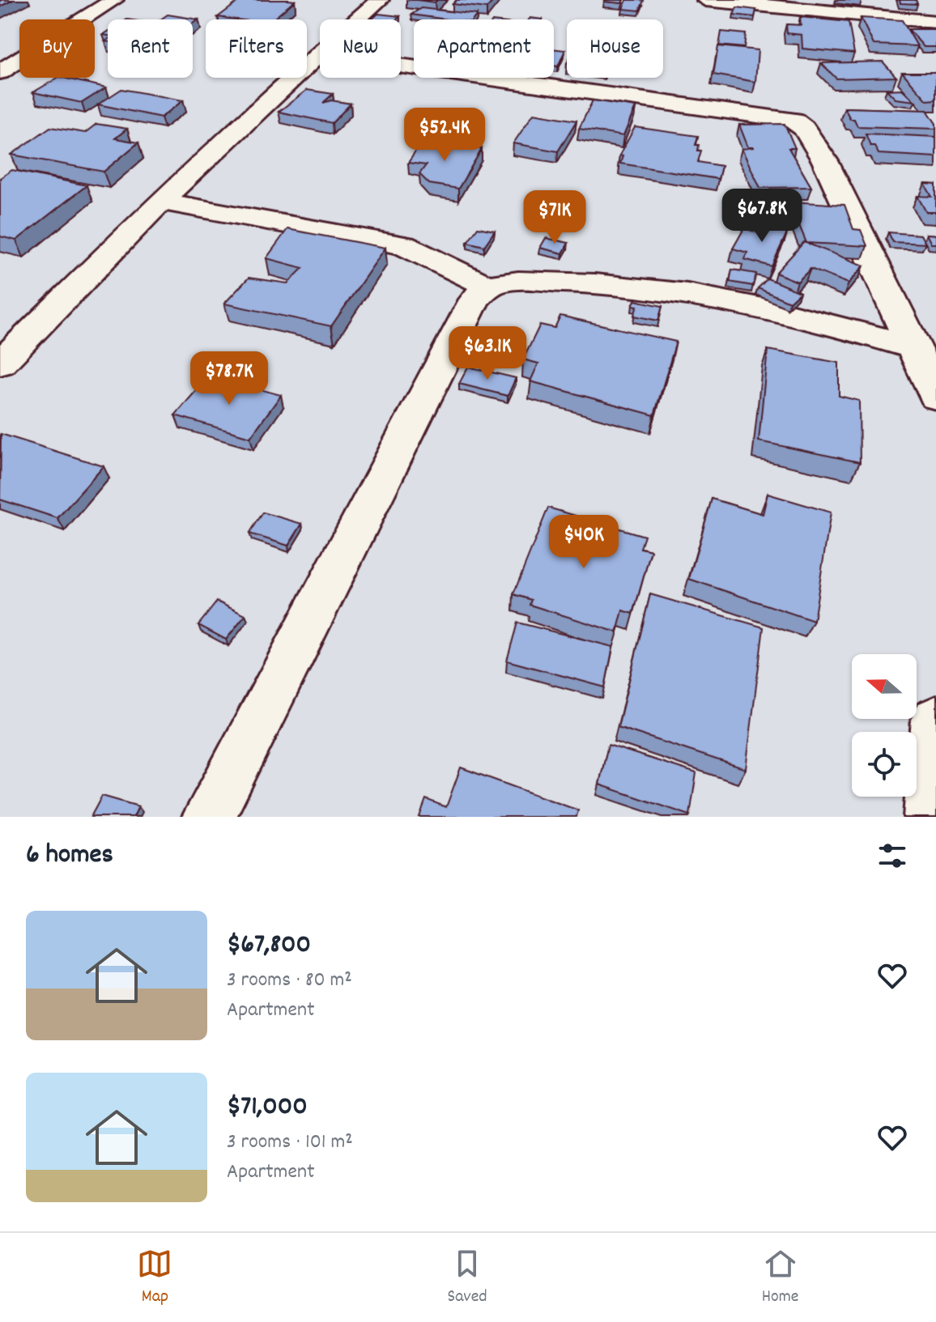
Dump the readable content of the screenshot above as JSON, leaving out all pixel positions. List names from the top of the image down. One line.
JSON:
{"north":"left","page":{"chip":["Buy","Rent","Filters","New","Apartment","House"],"price":["$52.4K","$67.8K","$71K","$63.1K","$78.7K","$40K"],"heading":"6 homes","list":[{"name":"$67,800","note":"3 rooms · 80 m² · Apartment"},{"name":"$71,000","note":"3 rooms · 101 m² · Apartment"}],"tabs":["Map","Saved","Home"]}}
